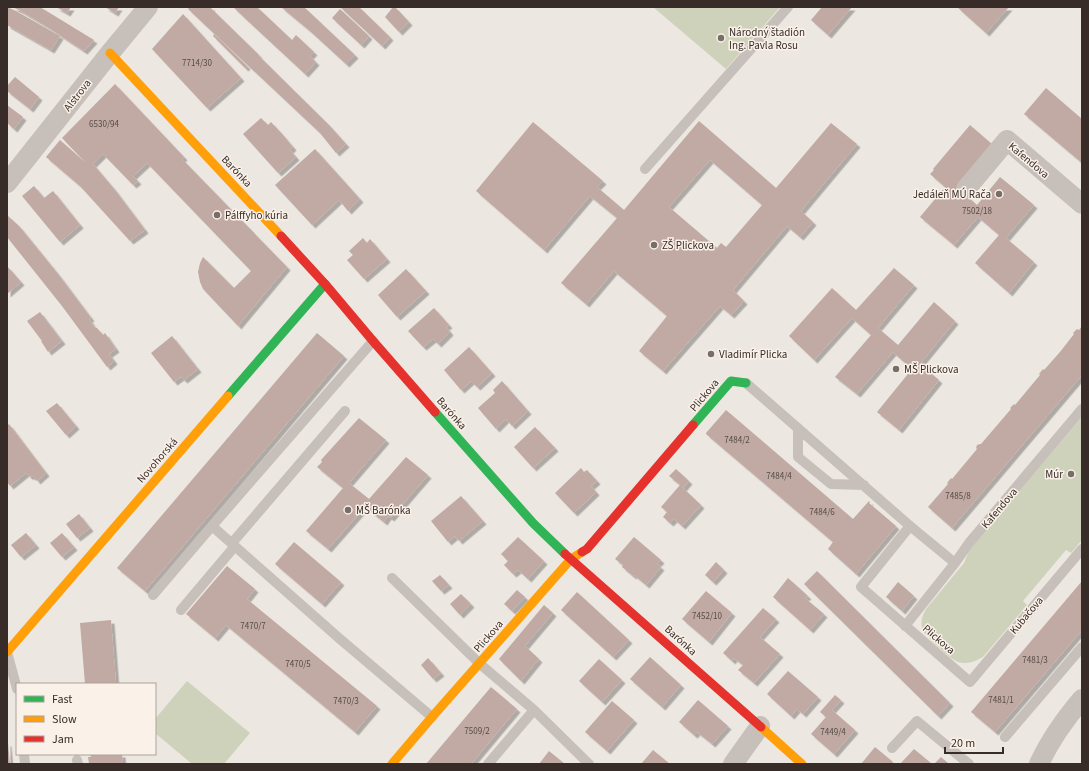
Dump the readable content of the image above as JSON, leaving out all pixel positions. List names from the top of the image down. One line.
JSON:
{"streets":{"street":["Alstrova","Kafendova","Barónka","Plickova","Novohorská"],"lane":["Kubačova"]},"crossings":[["Alstrova","Barónka"],["Kafendova","Plickova"],["Barónka","Plickova"],["Barónka","Novohorská"],["Plickova","Kubačova"]],"places":["Národný štadión Ing. Pavla Rosu","Jedáleň MÚ Rača","Pálffyho kúria","ZŠ Plickova","Vladimír Plicka","MŠ Plickova","Múr","MŠ Barónka"],"house_numbers":["7714/30","6530/94","7502/18","7484/2","7484/4","7485/8","7484/6","7452/10","7470/7","7481/3","7470/5","7481/1","7470/3","7509/2","7449/4"],"legend":["Fast","Slow","Jam"],"scale_bar":"20 m"}
